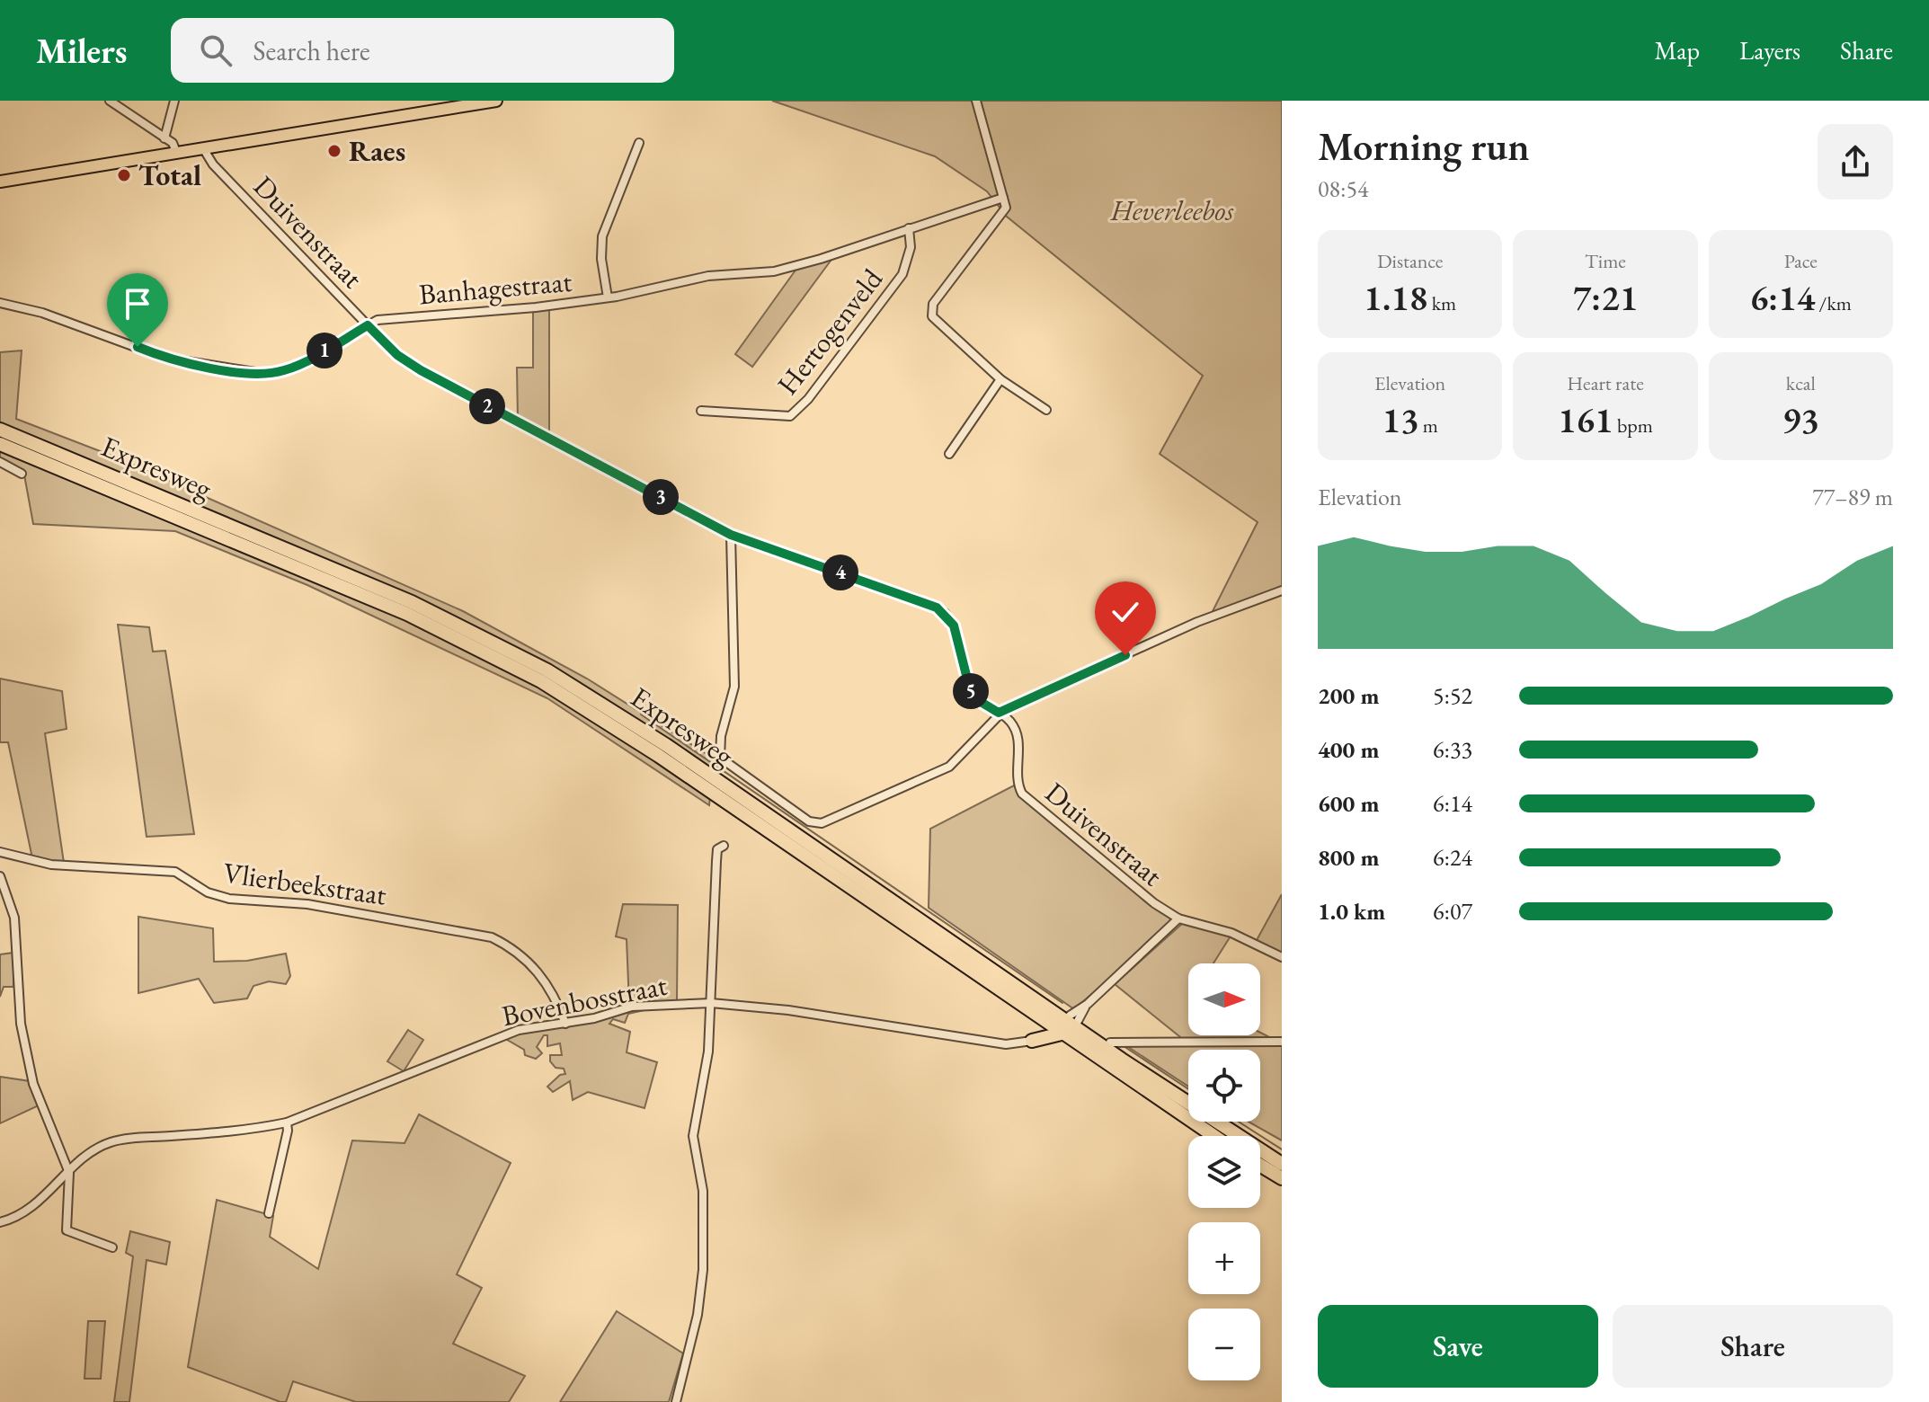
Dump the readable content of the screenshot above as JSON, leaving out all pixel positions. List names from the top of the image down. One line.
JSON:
{"streets":{"highway":["Expresweg"],"street":["Duivenstraat","Banhagestraat","Hertogenveld","Vlierbeekstraat","Bovenbosstraat"]},"crossings":[["Duivenstraat","Banhagestraat"],["Duivenstraat","Expresweg"],["Banhagestraat","Hertogenveld"],["Vlierbeekstraat","Bovenbosstraat"]],"parks":["Heverleebos"],"places":["Raes","Total"],"north":"right","page":{"header":"Milers","search":"Search here","nav":["Map","Layers","Share"],"heading":["Morning run","08:54"],"stats":[["Distance","1.18 km"],["Time","7:21"],["Pace","6:14 /km"],["Elevation","13 m"],["Heart rate","161 bpm"],["kcal","93"]],"pins":["1","2","3","4","5"],"chart":["Elevation","77–89 m"],"list":[{"name":"200 m","note":"5:52"},{"name":"400 m","note":"6:33"},{"name":"600 m","note":"6:14"},{"name":"800 m","note":"6:24"},{"name":"1.0 km","note":"6:07"}],"map_buttons":["+","−"],"buttons":["Save","Share"]}}
